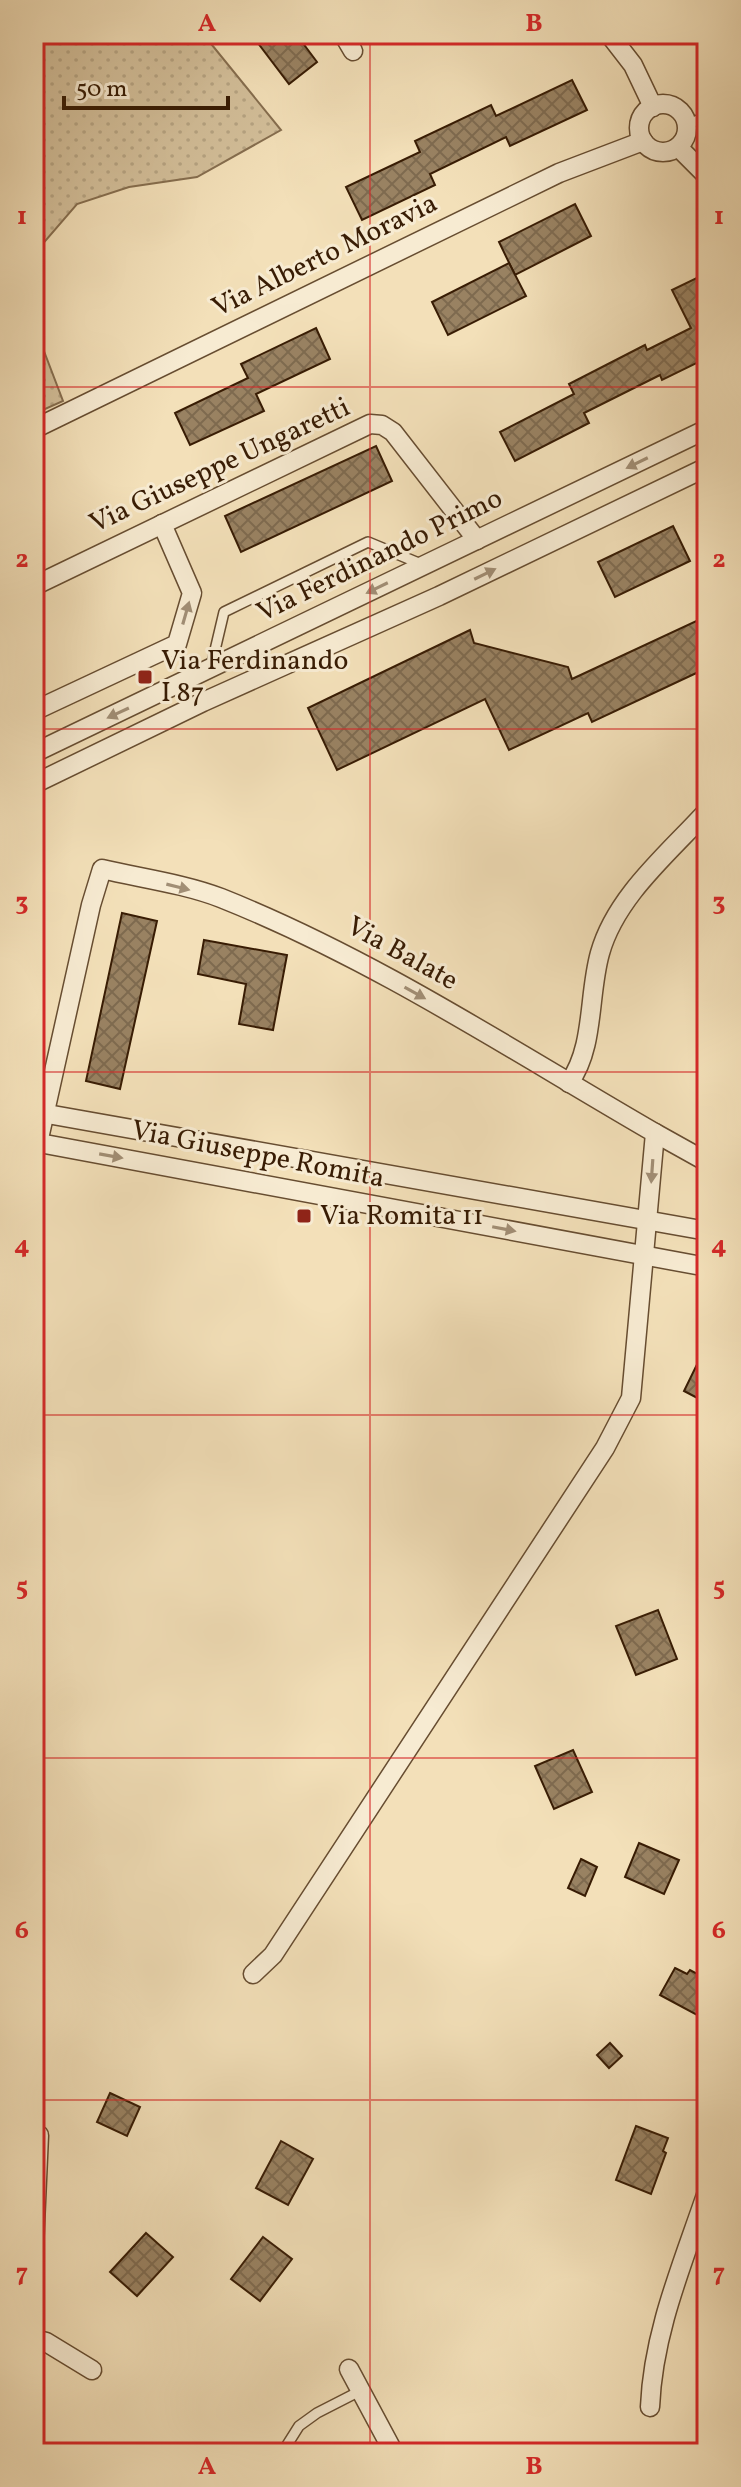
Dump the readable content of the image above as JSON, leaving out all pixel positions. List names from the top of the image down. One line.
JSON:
{"streets":{"street":["Via Alberto Moravia","Via Giuseppe Ungaretti","Via Ferdinando Primo","Via Balate","Via Giuseppe Romita"]},"crossings":[["Via Giuseppe Ungaretti","Via Ferdinando Primo"],["Via Balate","Via Giuseppe Romita"]],"places":{"transit":["Via Ferdinando I 87","Via Romita 11"]},"scale_bar":"50 m","grid":{"columns":["A","B"],"rows":["1","2","3","4","5","6","7"]}}
